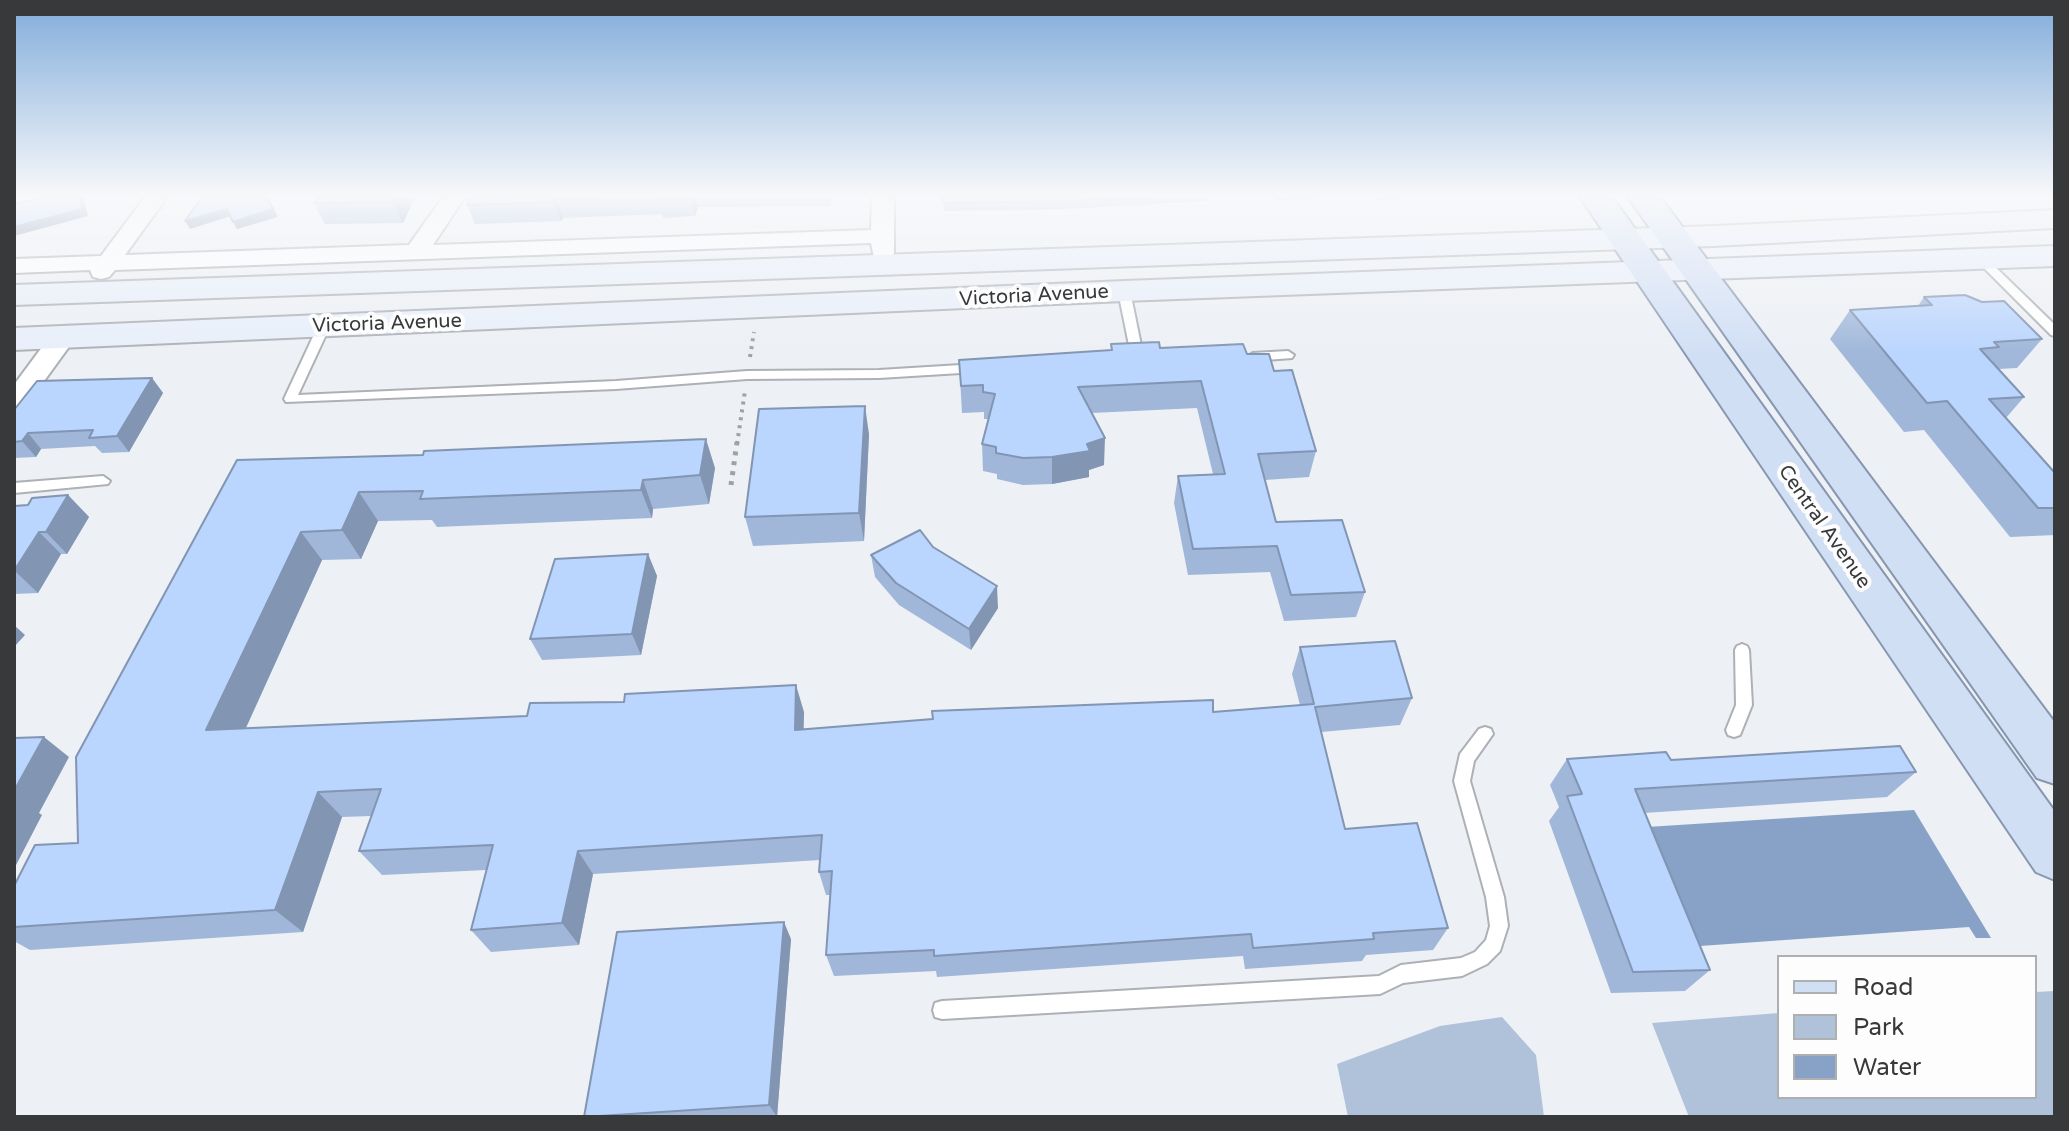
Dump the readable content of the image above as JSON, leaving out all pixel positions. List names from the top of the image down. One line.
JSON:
{"streets":{"main road":["Victoria Avenue","Central Avenue"]},"crossings":[["Victoria Avenue","Central Avenue"]],"legend":["Road","Park","Water"]}
